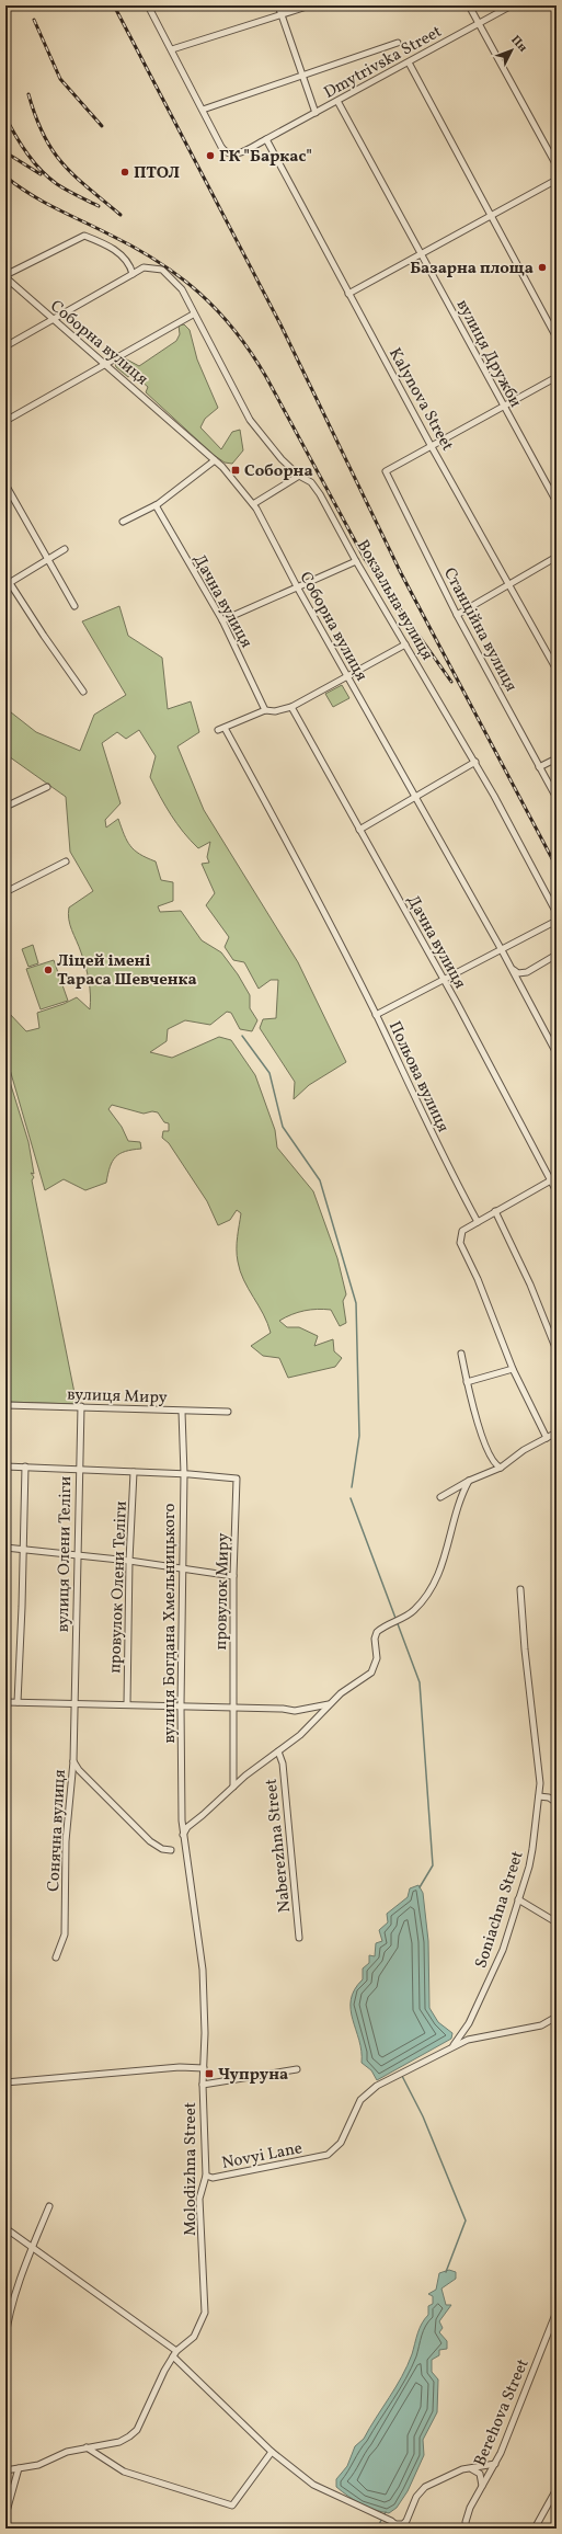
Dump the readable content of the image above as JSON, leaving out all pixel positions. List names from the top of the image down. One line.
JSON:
{"streets":{"street":["Dmytrivska Street","Соборна вулиця","вулиця Дружби","Kalynova Street","Вокзальна вулиця","Дачна вулиця","Станційна вулиця","Польова вулиця","вулиця Миру","вулиця Олени Теліги","провулок Олени Теліги","провулок Миру","вулиця Богдана Хмельницького","Сонячна вулиця","Naberezhna Street","Soniachna Street","Novyi Lane","Molodizhna Street","Berehova Street"]},"crossings":[["Dmytrivska Street","вулиця Дружби"],["Dmytrivska Street","Kalynova Street"],["Соборна вулиця","Вокзальна вулиця"],["Kalynova Street","Станційна вулиця"],["вулиця Миру","вулиця Олени Теліги"],["вулиця Миру","вулиця Богдана Хмельницького"],["вулиця Олени Теліги","Сонячна вулиця"],["провулок Миру","вулиця Богдана Хмельницького"],["вулиця Богдана Хмельницького","Molodizhna Street"],["Soniachna Street","Novyi Lane"],["Novyi Lane","Molodizhna Street"]],"places":{"other":["ГК \"Баркас\"","ПТОЛ","Базарна площа","Ліцей імені Тараса Шевченка"],"transit":["Соборна","Чупруна"]},"north":"top right"}
